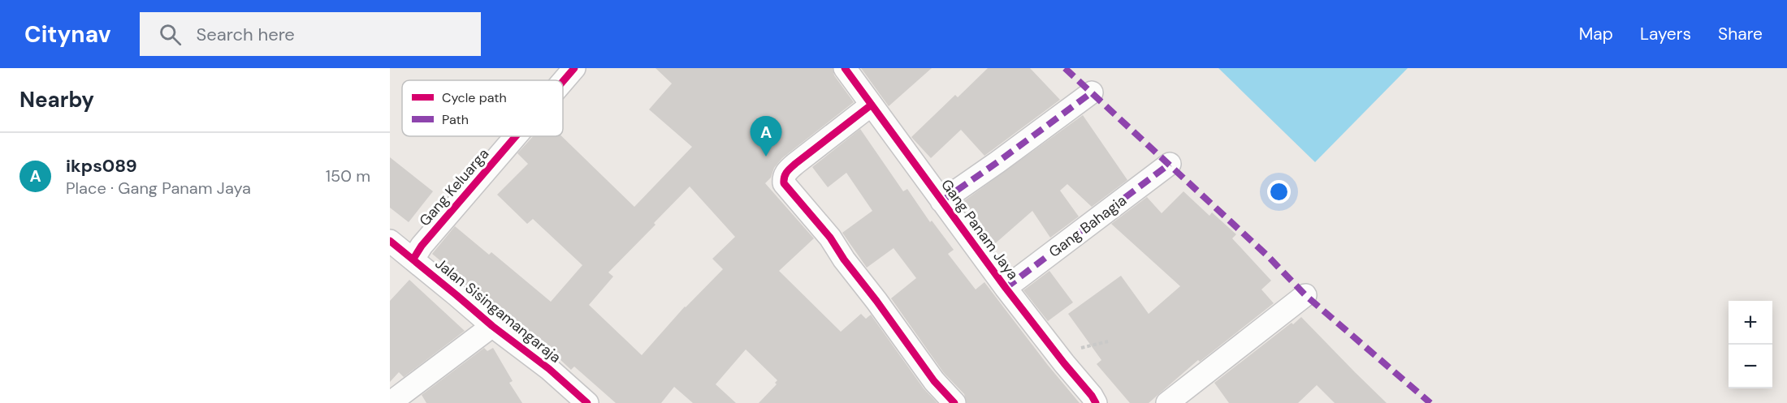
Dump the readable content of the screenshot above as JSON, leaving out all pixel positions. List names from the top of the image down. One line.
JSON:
{"streets":{"street":["Gang Keluarga","Gang Bahagia","Gang Panam Jaya","Jalan Sisingamangaraja"]},"crossings":[["Gang Keluarga","Jalan Sisingamangaraja"],["Gang Bahagia","Gang Panam Jaya"]],"legend":["Cycle path","Path"],"page":{"header":"Citynav","search":"Search here","nav":["Map","Layers","Share"],"heading":"Nearby","pins":"A","list":[{"mark":"A","name":"ikps089","note":"Place · Gang Panam Jaya","value":"150 m"}],"map_buttons":["+","−"]}}
